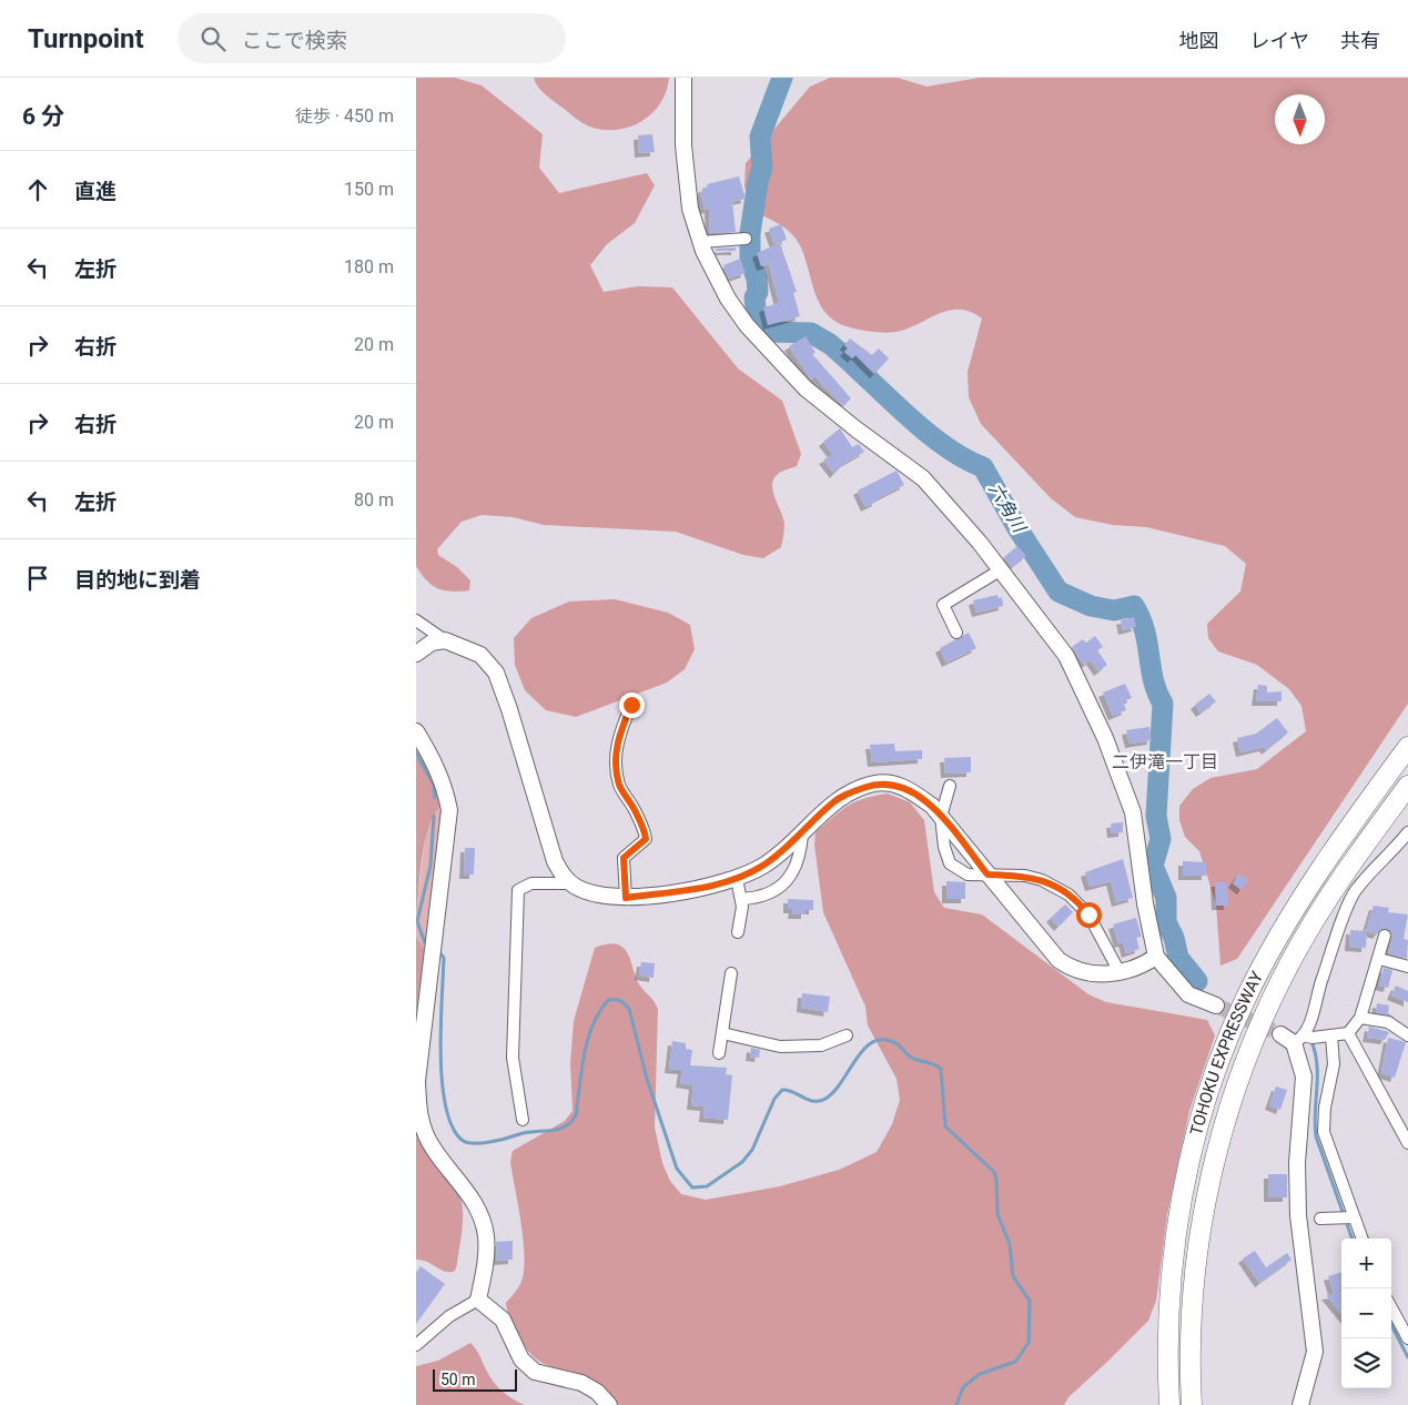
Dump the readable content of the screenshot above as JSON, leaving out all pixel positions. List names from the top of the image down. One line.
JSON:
{"streets":{"highway":["TOHOKU EXPRESSWAY"]},"districts":["二伊滝一丁目"],"water":["六角川"],"scale_bar":"50 m","north":"bottom","page":{"header":"Turnpoint","search":"ここで検索","nav":["地図","レイヤ","共有"],"heading":["6 分","徒歩 · 450 m"],"list":[["直進","150 m"],["左折","180 m"],["右折","20 m"],["右折","20 m"],["左折","80 m"],"目的地に到着"],"map_buttons":["+","−"],"scale":"50 m"}}
